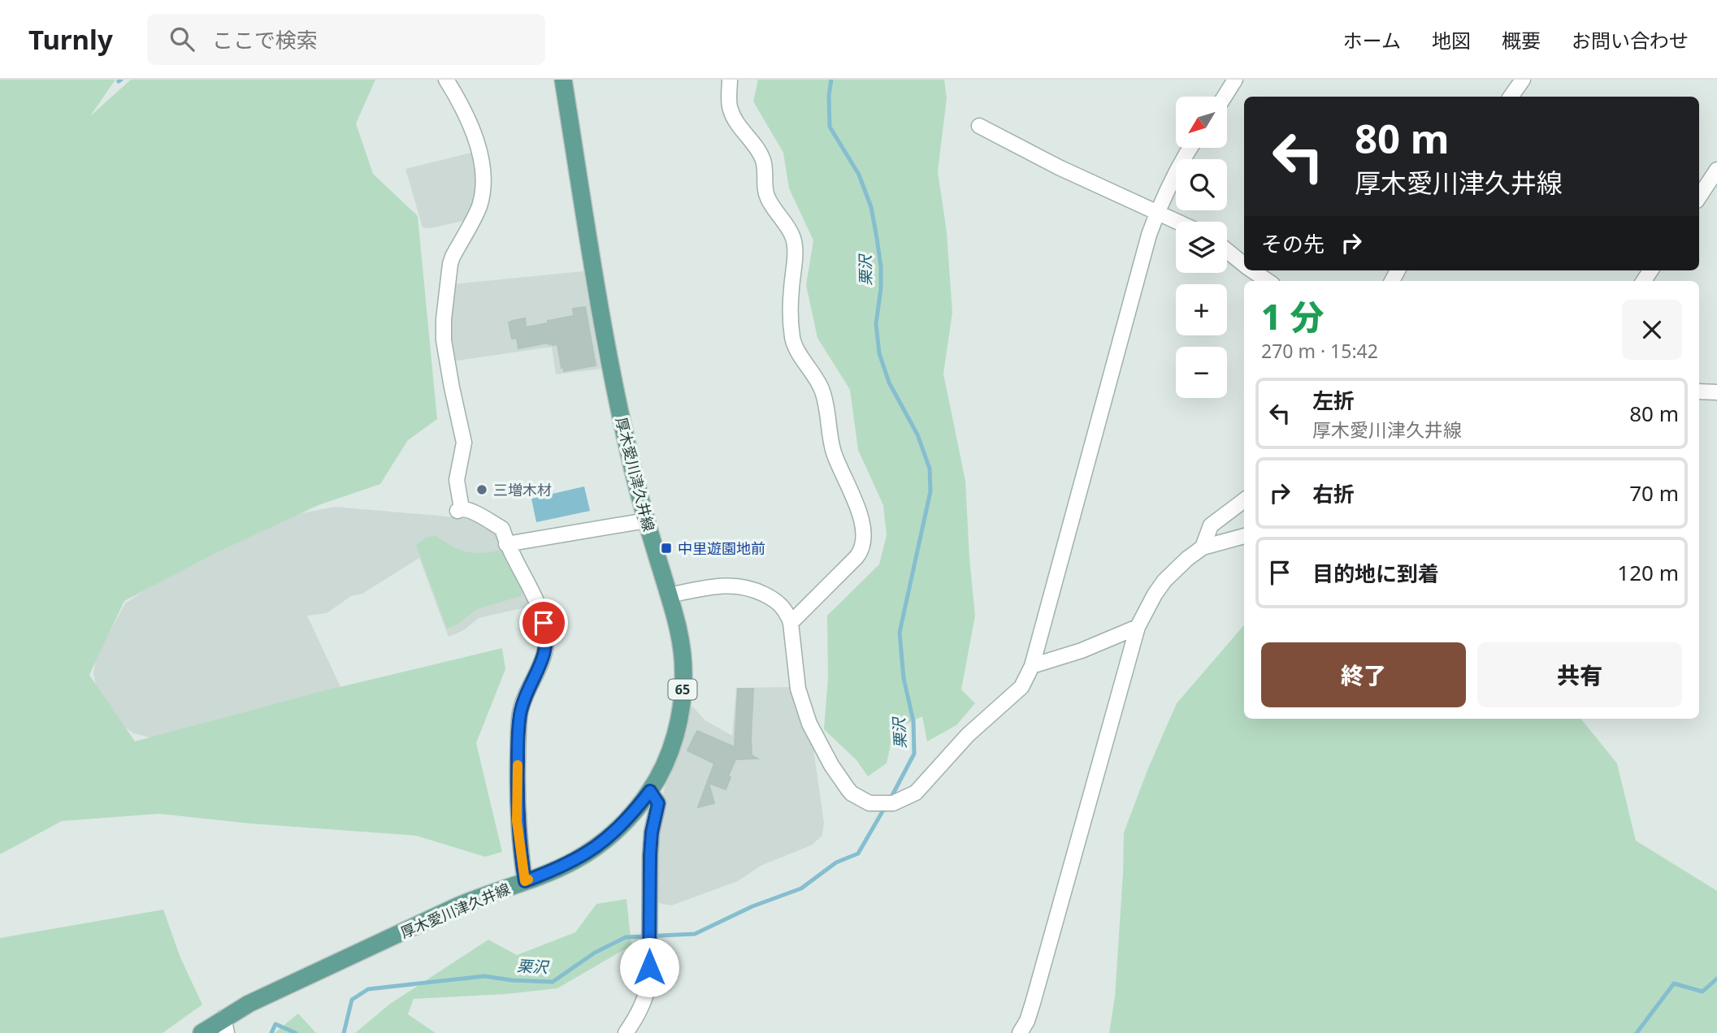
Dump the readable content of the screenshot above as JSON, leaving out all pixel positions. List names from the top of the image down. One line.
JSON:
{"streets":{"main road":["厚木愛川津久井線","65"]},"water":["栗沢"],"places":{"other":["三増木材"],"transit":["中里遊園地前"]},"north":"bottom left","page":{"header":"Turnly","search":"ここで検索","nav":["ホーム","地図","概要","お問い合わせ"],"map_buttons":["+","−"],"turn":["80 m","厚木愛川津久井線"],"then":"その先","heading":["1 分","270 m · 15:42"],"list":[{"name":"左折","note":"厚木愛川津久井線","value":"80 m"},{"name":"右折","value":"70 m"},{"name":"目的地に到着","value":"120 m"}],"buttons":["終了","共有"]}}
